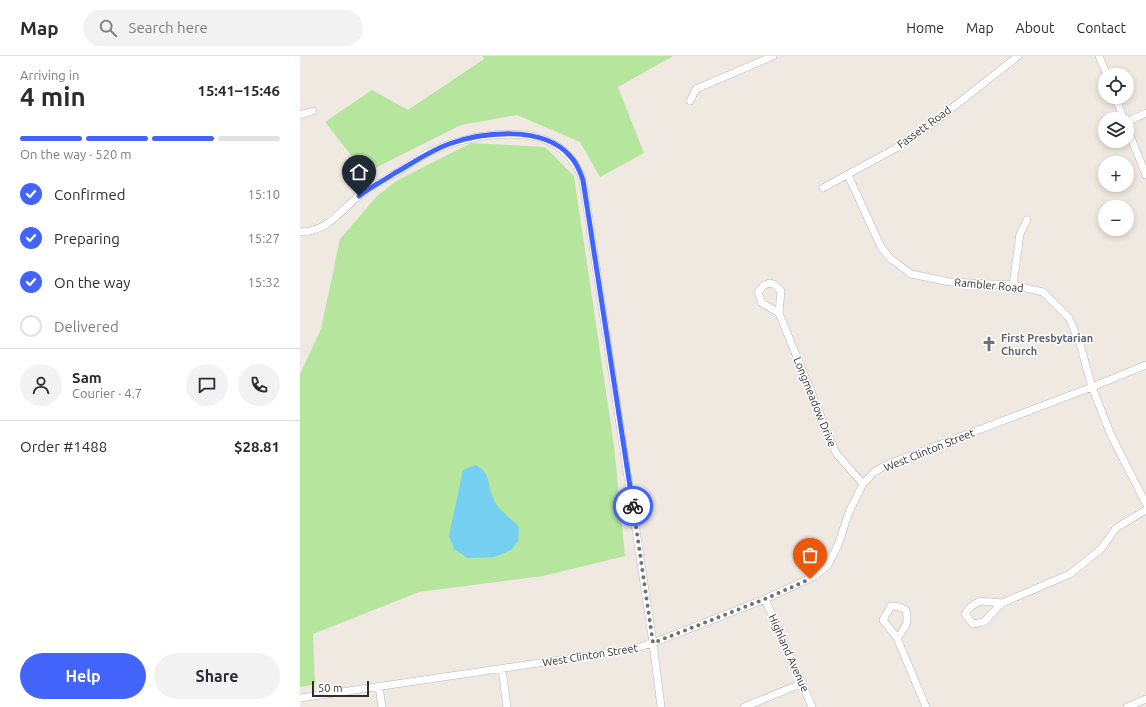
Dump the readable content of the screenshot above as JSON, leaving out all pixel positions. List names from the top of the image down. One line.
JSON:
{"streets":{"street":["Fassett Road","Rambler Road","Longmeadow Drive","West Clinton Street","Highland Avenue"]},"crossings":[["Fassett Road","Rambler Road"],["Rambler Road","West Clinton Street"],["Longmeadow Drive","West Clinton Street"],["West Clinton Street","Highland Avenue"]],"places":{"church":["First Presbytarian Church"]},"scale_bar":"50 m","page":{"header":"Map","search":"Search here","nav":["Home","Map","About","Contact"],"heading":["4 min","Arriving in","15:41–15:46"],"panel":["Sam","Courier · 4.7","Order #1488","$28.81"],"map_buttons":["+","−"],"bar":"On the way · 520 m","list":[["Confirmed","15:10"],["Preparing","15:27"],["On the way","15:32"],"Delivered"],"buttons":["Help","Share"],"scale":"50 m"}}
